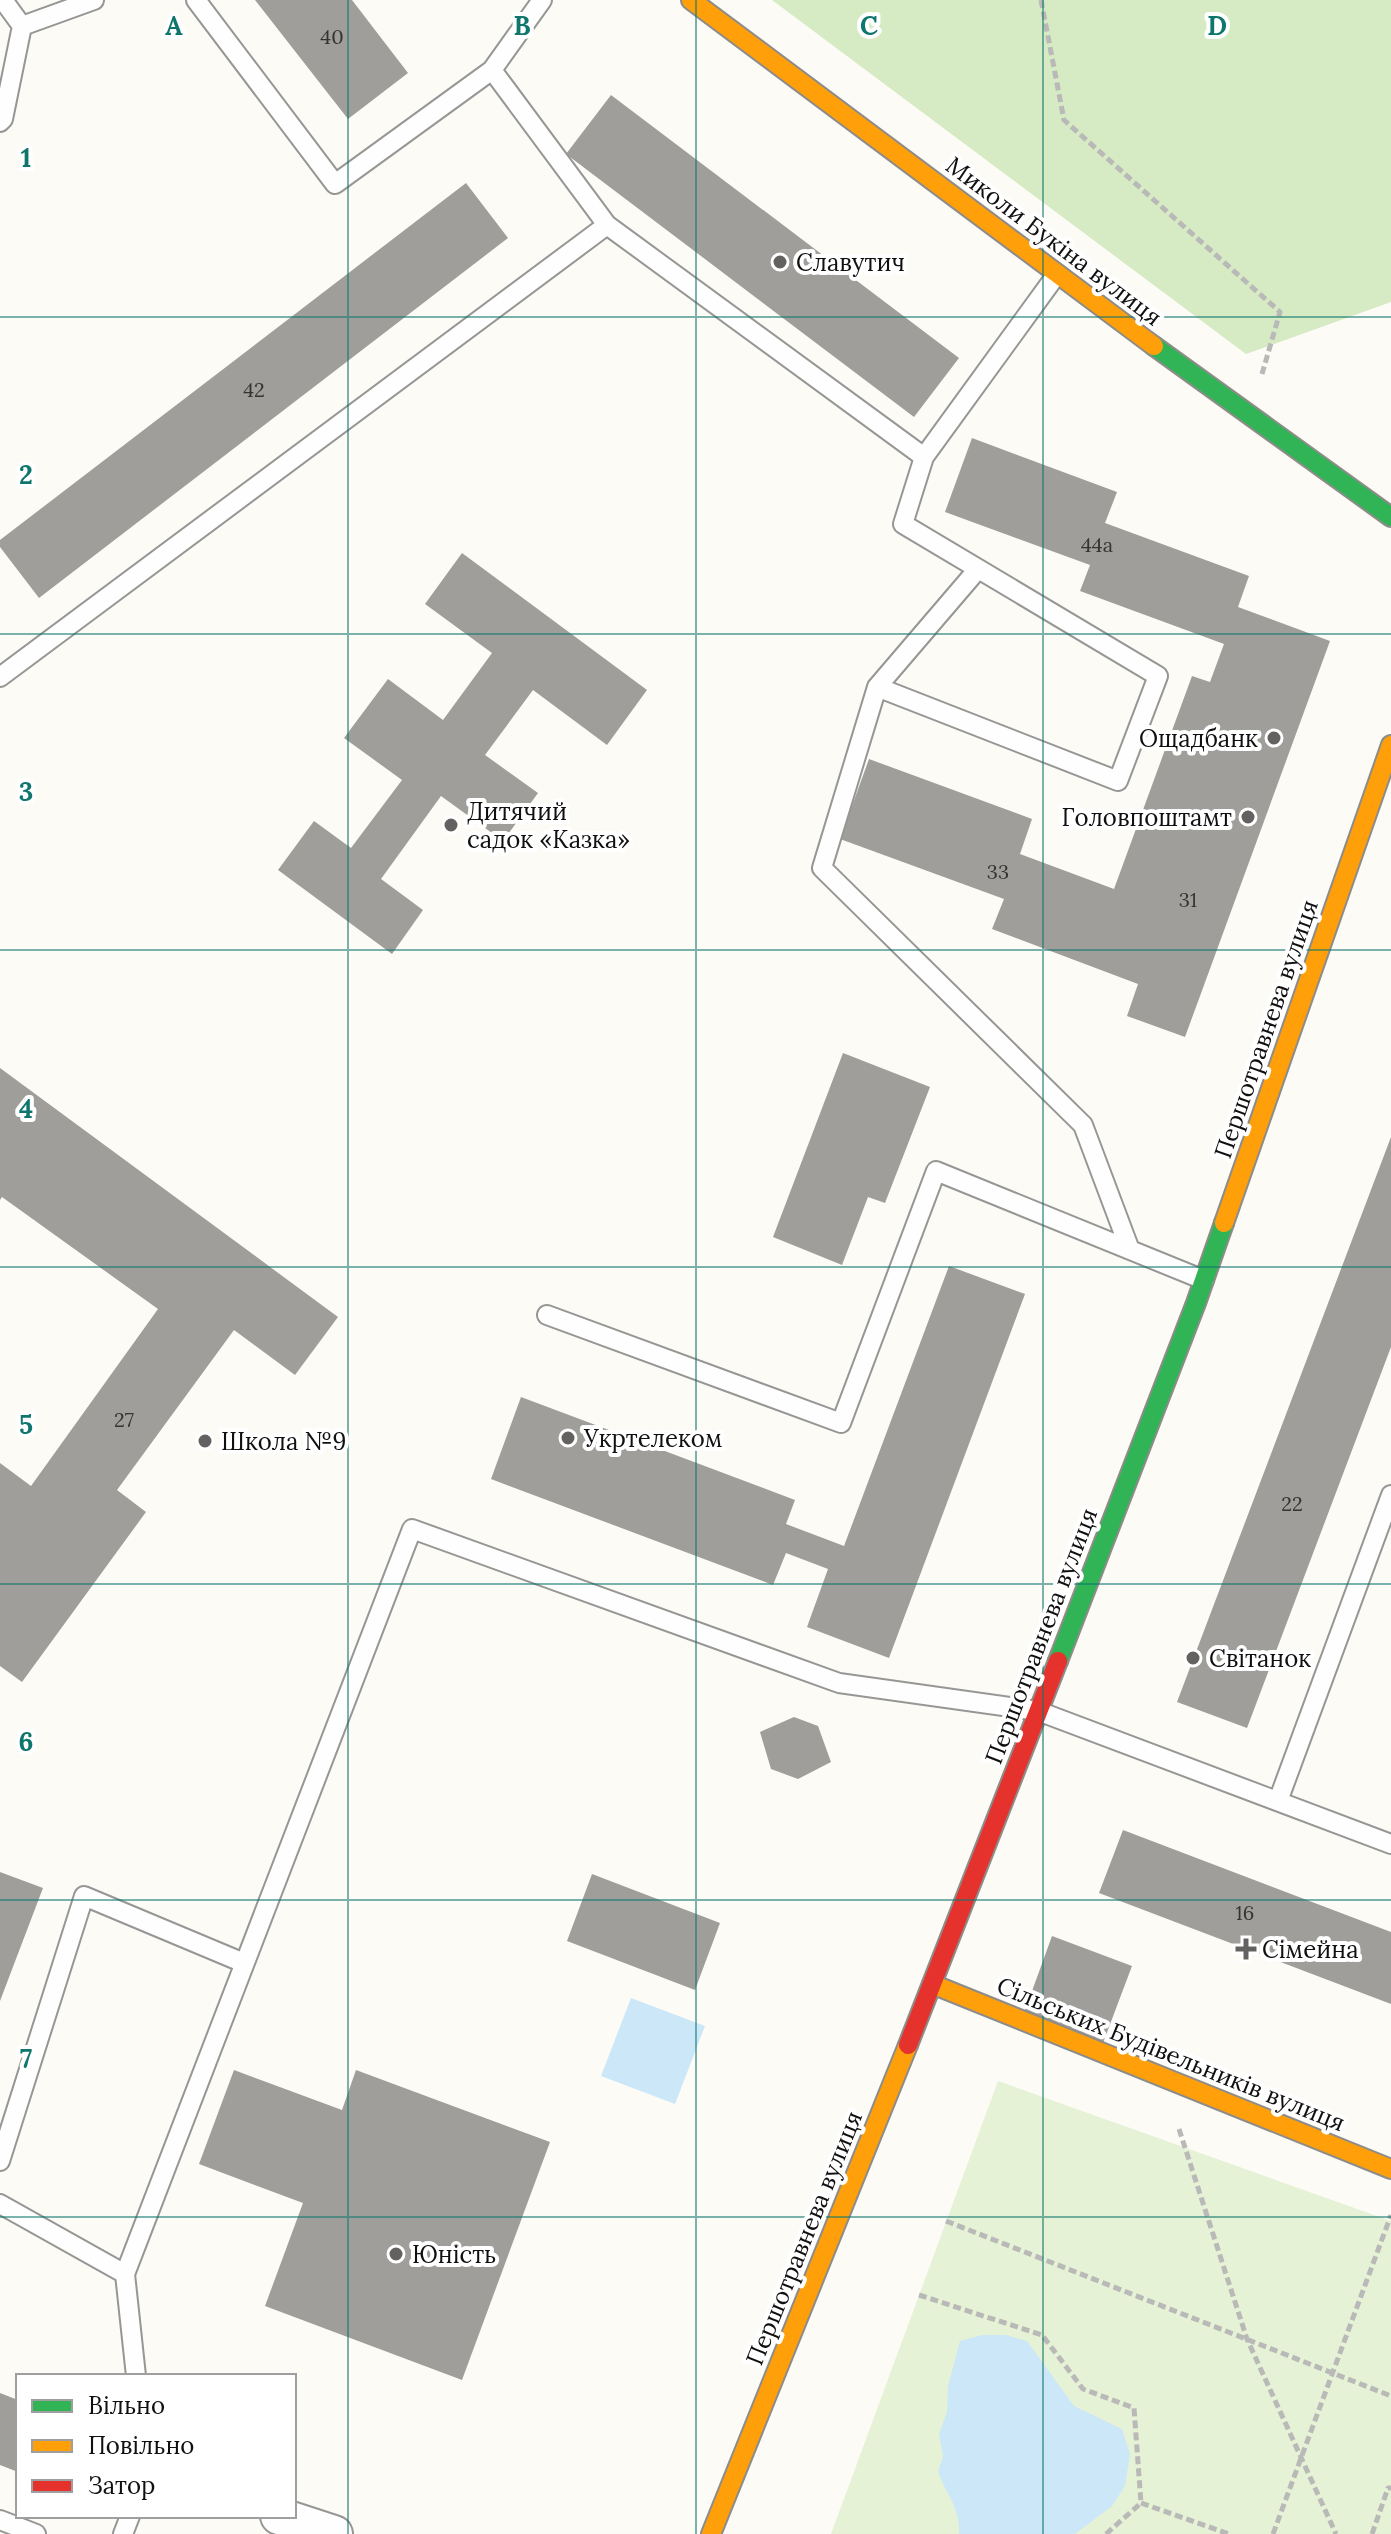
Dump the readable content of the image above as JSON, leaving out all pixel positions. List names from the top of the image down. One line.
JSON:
{"streets":{"street":["Миколи Букіна вулиця","Першотравнева вулиця","Сільських Будівельників вулиця"]},"crossings":[["Першотравнева вулиця","Сільських Будівельників вулиця"]],"places":{"other":["Славутич","Ощадбанк","Головпоштамт","Дитячий садок «Казка»","Укртелеком","Школа №9","Свiтанок","Юність"],"health":["Сімейна"]},"house_numbers":["40","42","44а","33","31","27","22","16"],"legend":["Вільно","Повільно","Затор"],"grid":{"columns":["A","B","C","D"],"rows":["1","2","3","4","5","6","7"]}}
